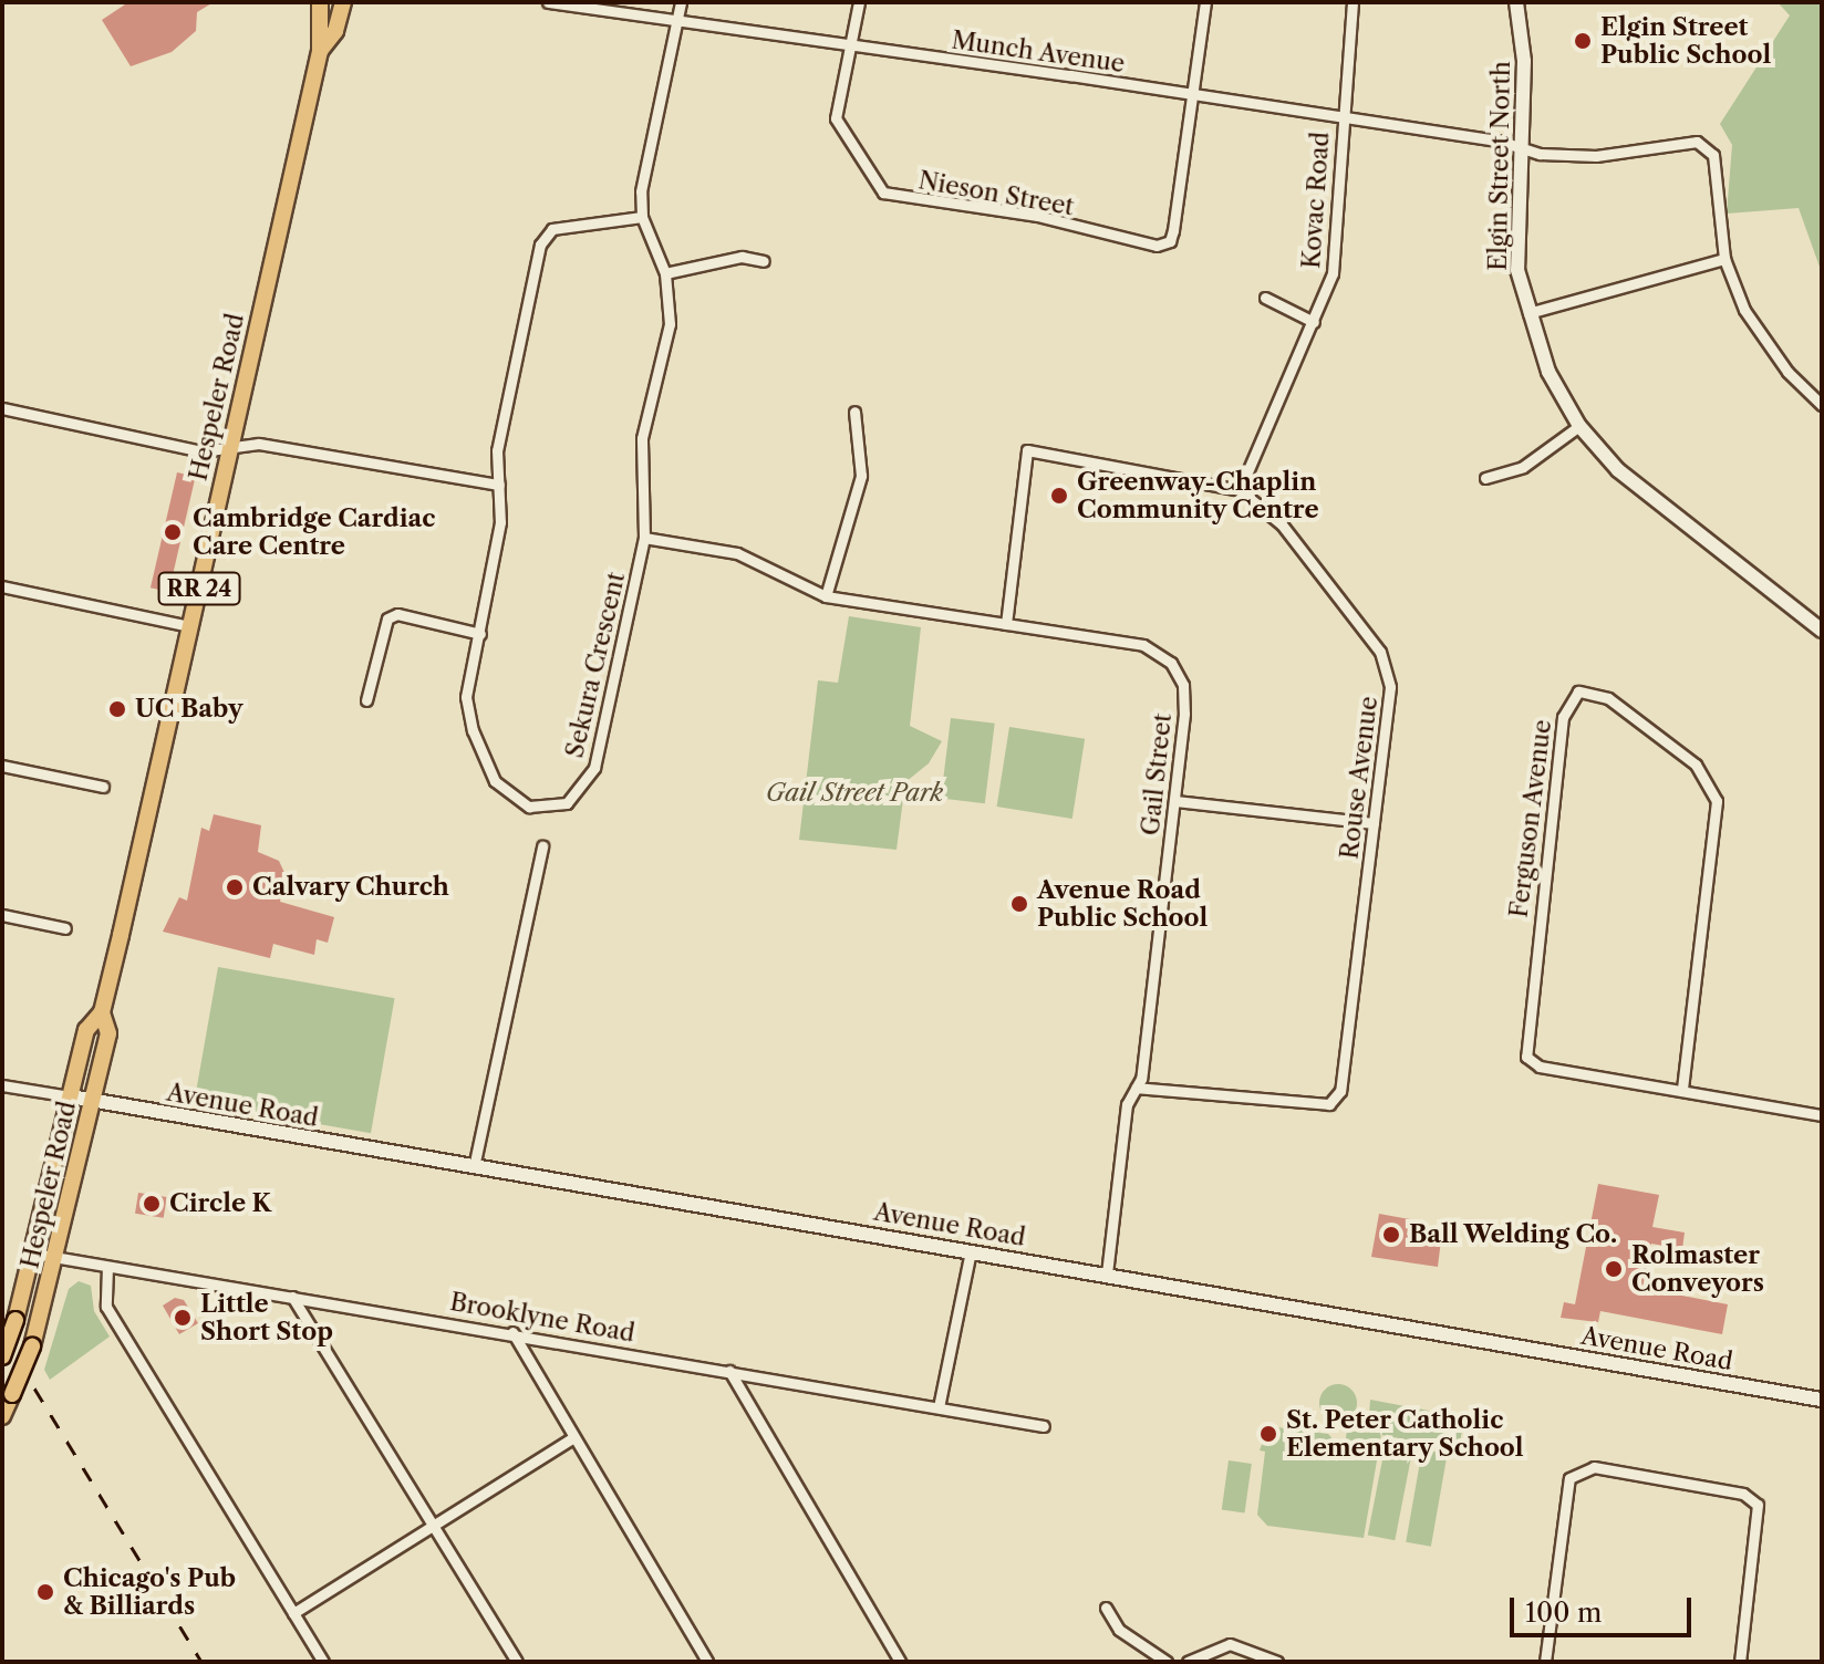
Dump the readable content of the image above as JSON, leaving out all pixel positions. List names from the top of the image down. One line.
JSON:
{"streets":{"main road":["Hespeler Road","RR 24"],"street":["Munch Avenue","Elgin Street North","Nieson Street","Kovac Road","Sekura Crescent","Gail Street","Rouse Avenue","Ferguson Avenue","Avenue Road","Brooklyne Road"]},"crossings":[["Munch Avenue","Elgin Street North"],["Munch Avenue","Nieson Street"],["Munch Avenue","Kovac Road"],["Munch Avenue","Sekura Crescent"],["Kovac Road","Rouse Avenue"],["Hespeler Road","Avenue Road"],["Hespeler Road","Brooklyne Road"],["Sekura Crescent","Gail Street"],["Gail Street","Rouse Avenue"],["Gail Street","Avenue Road"]],"parks":["Gail Street Park"],"places":["Elgin Street Public School","Greenway-Chaplin Community Centre","Cambridge Cardiac Care Centre","UC Baby","Calvary Church","Avenue Road Public School","Circle K","Ball Welding Co.","Rolmaster Conveyors","Little Short Stop","St. Peter Catholic Elementary School","Chicago's Pub & Billiards"],"scale_bar":"100 m"}
